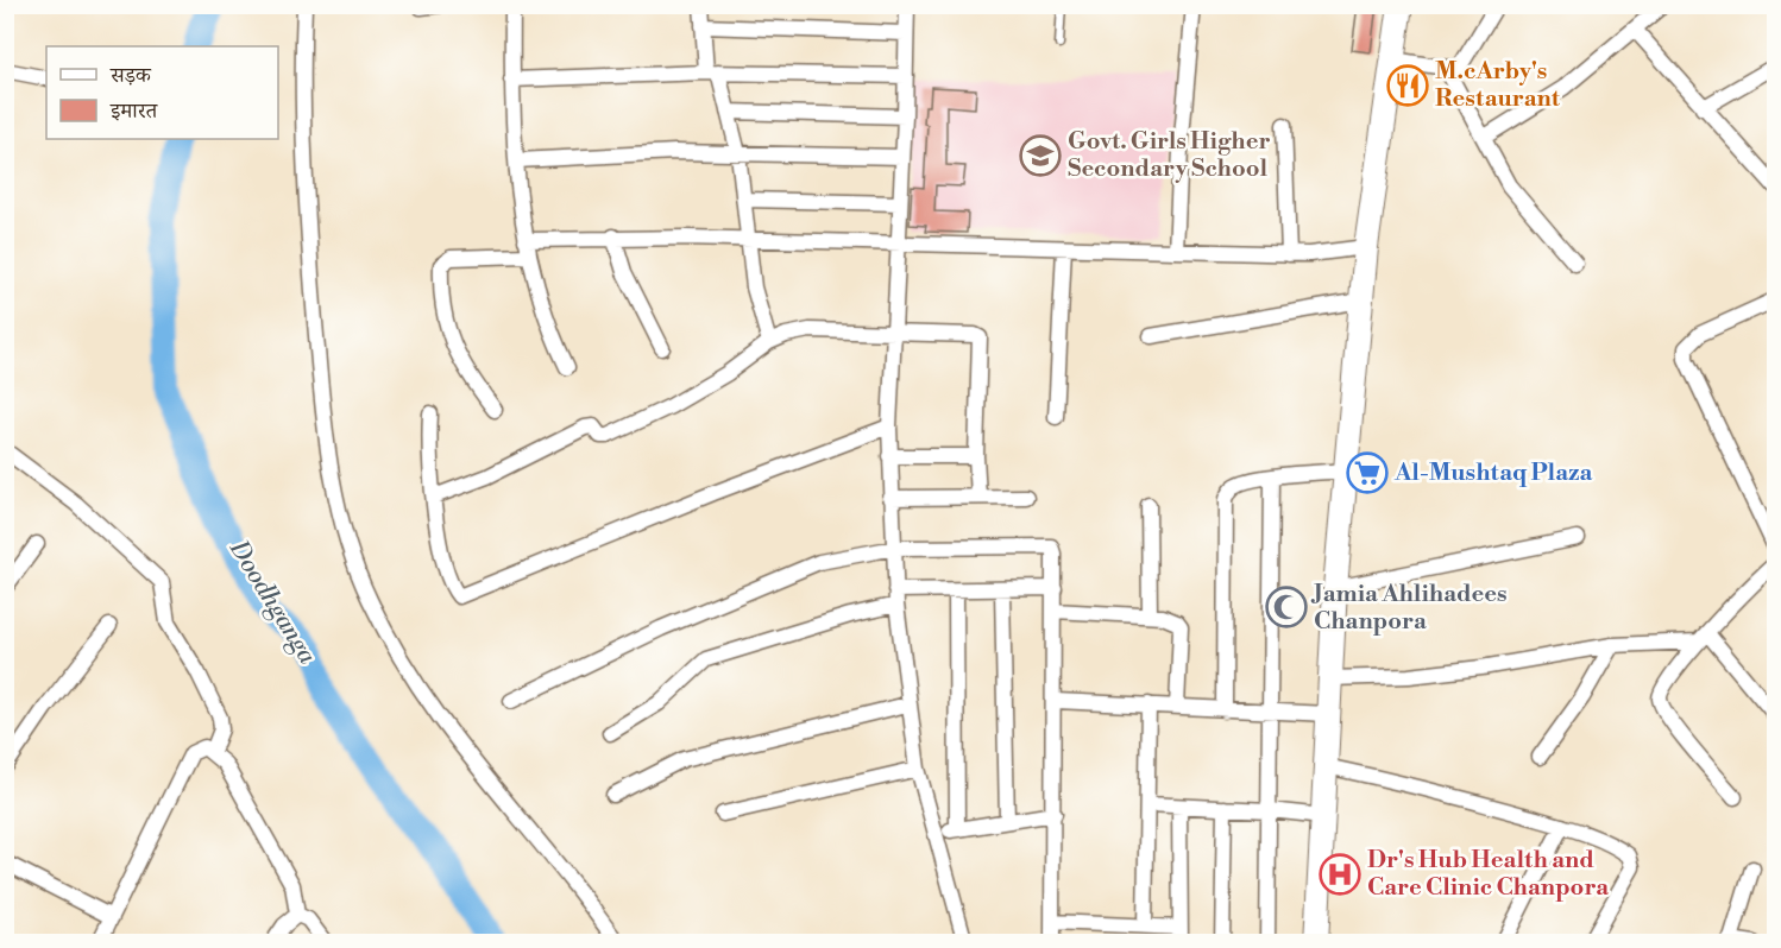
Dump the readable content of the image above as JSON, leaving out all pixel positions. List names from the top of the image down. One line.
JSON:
{"water":["Doodhganga"],"places":{"restaurant":["M.cArby's Restaurant"],"school or university":["Govt. Girls Higher Secondary School"],"supermarket":["Al-Mushtaq Plaza"],"mosque":["Jamia Ahlihadees Chanpora"],"hospital":["Dr's Hub Health and Care Clinic Chanpora"]},"legend":["सड़क","इमारत"]}
